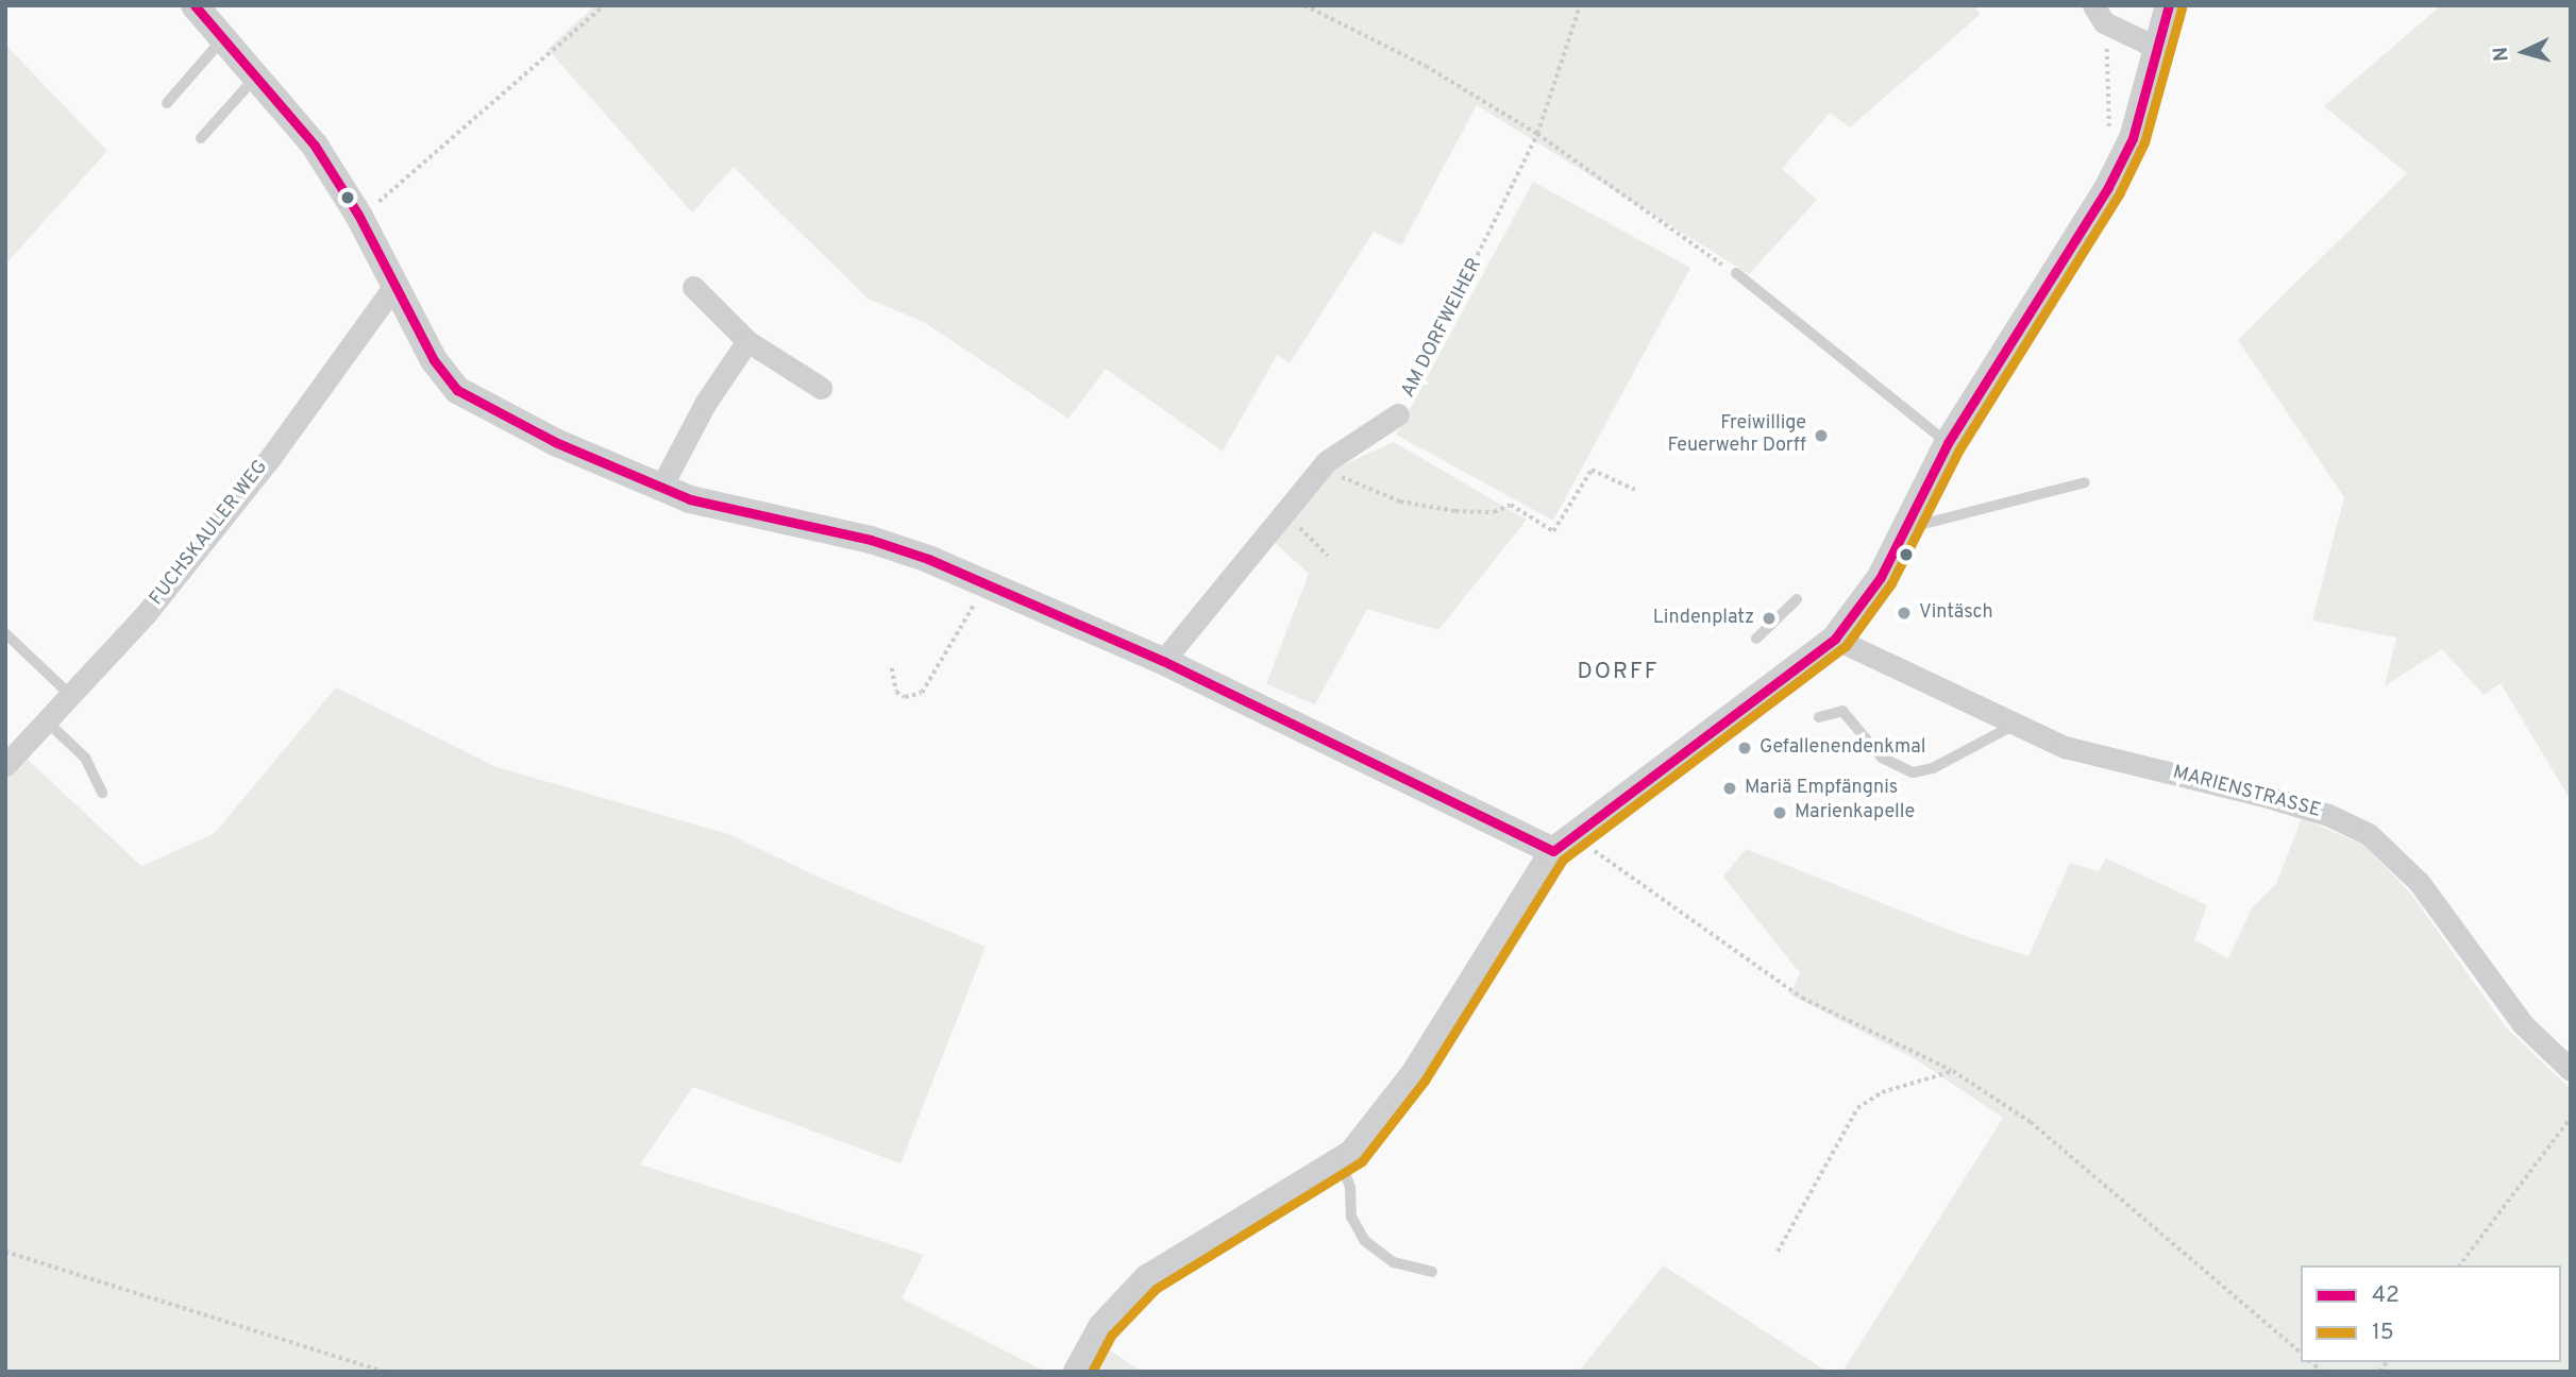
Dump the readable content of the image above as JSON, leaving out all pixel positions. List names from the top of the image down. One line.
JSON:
{"streets":{"street":["AM DORFWEIHER","FUCHSKAULER WEG","MARIENSTRASSE"]},"districts":["DORFF"],"places":["Freiwillige Feuerwehr Dorff","Vintäsch","Lindenplatz","Gefallenendenkmal","Mariä Empfängnis","Marienkapelle"],"lines":["transit line 42","transit line 15"],"legend":["42","15"],"north":"left"}
